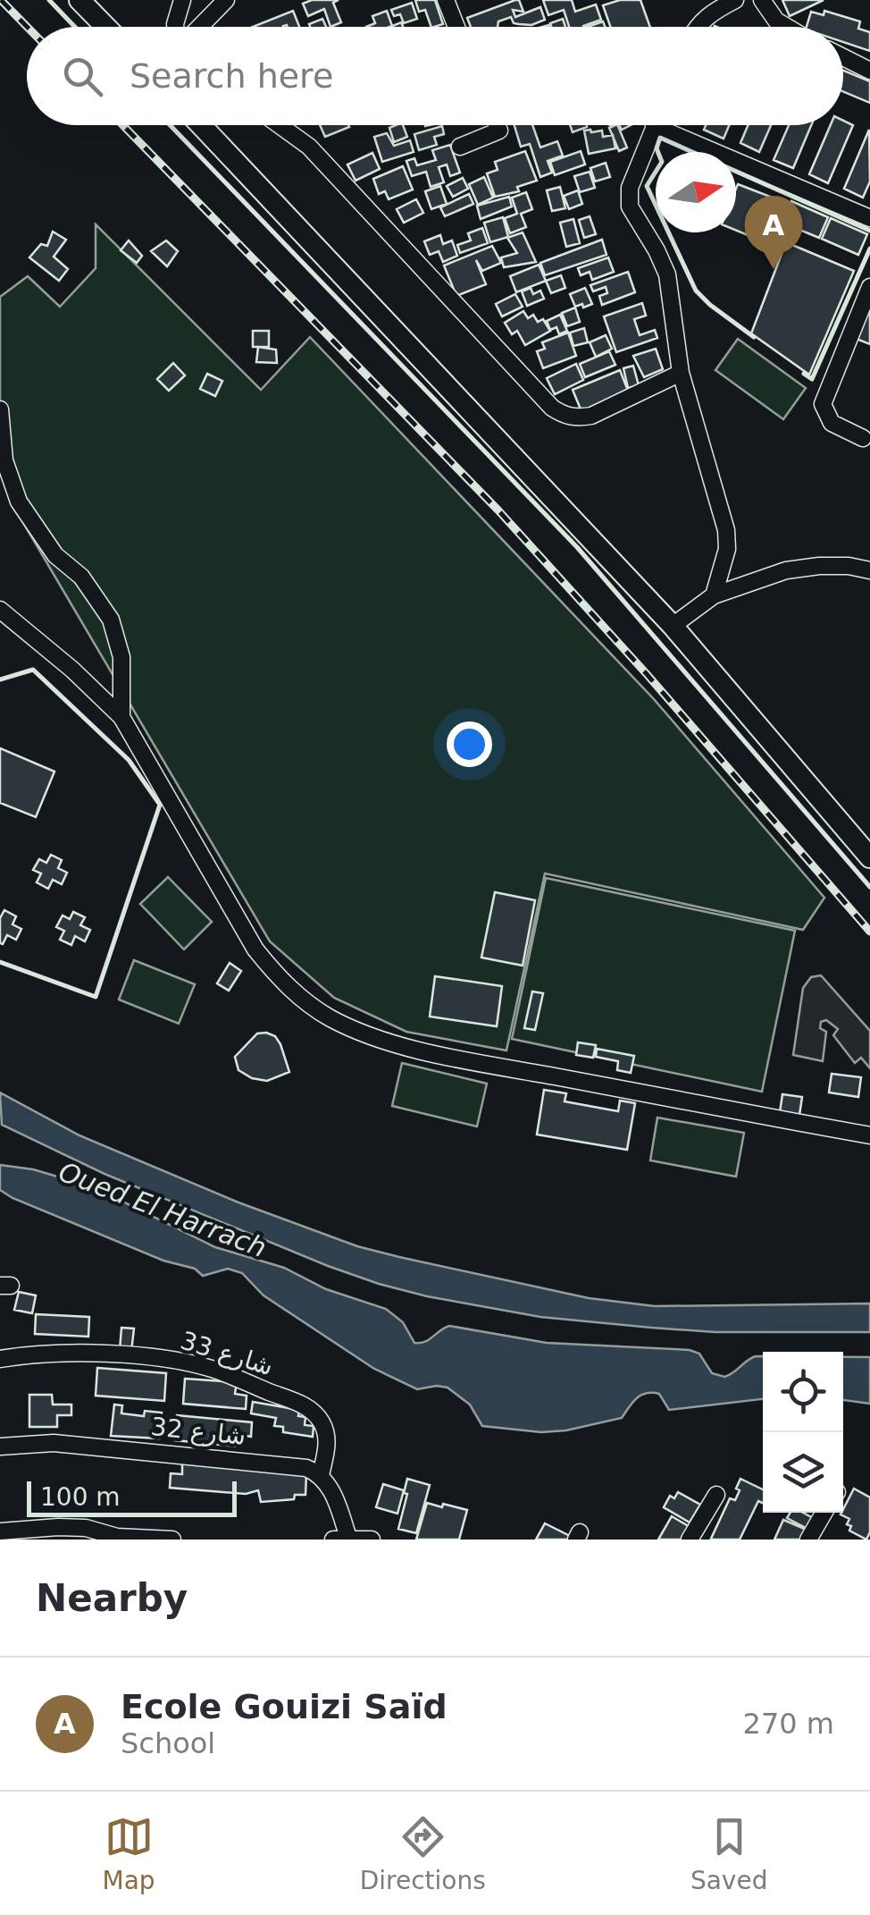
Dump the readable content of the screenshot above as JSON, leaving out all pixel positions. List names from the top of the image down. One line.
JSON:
{"streets":{"street":["شارع 33","شارع 32"]},"crossings":[["شارع 33","شارع 32"]],"water":["Oued El Harrach"],"scale_bar":"100 m","north":"right","page":{"search":"Search here","pins":"A","scale":"100 m","heading":"Nearby","list":[{"mark":"A","name":"Ecole Gouizi Saïd","note":"School","value":"270 m"}],"nav":["Map","Directions","Saved"]}}
